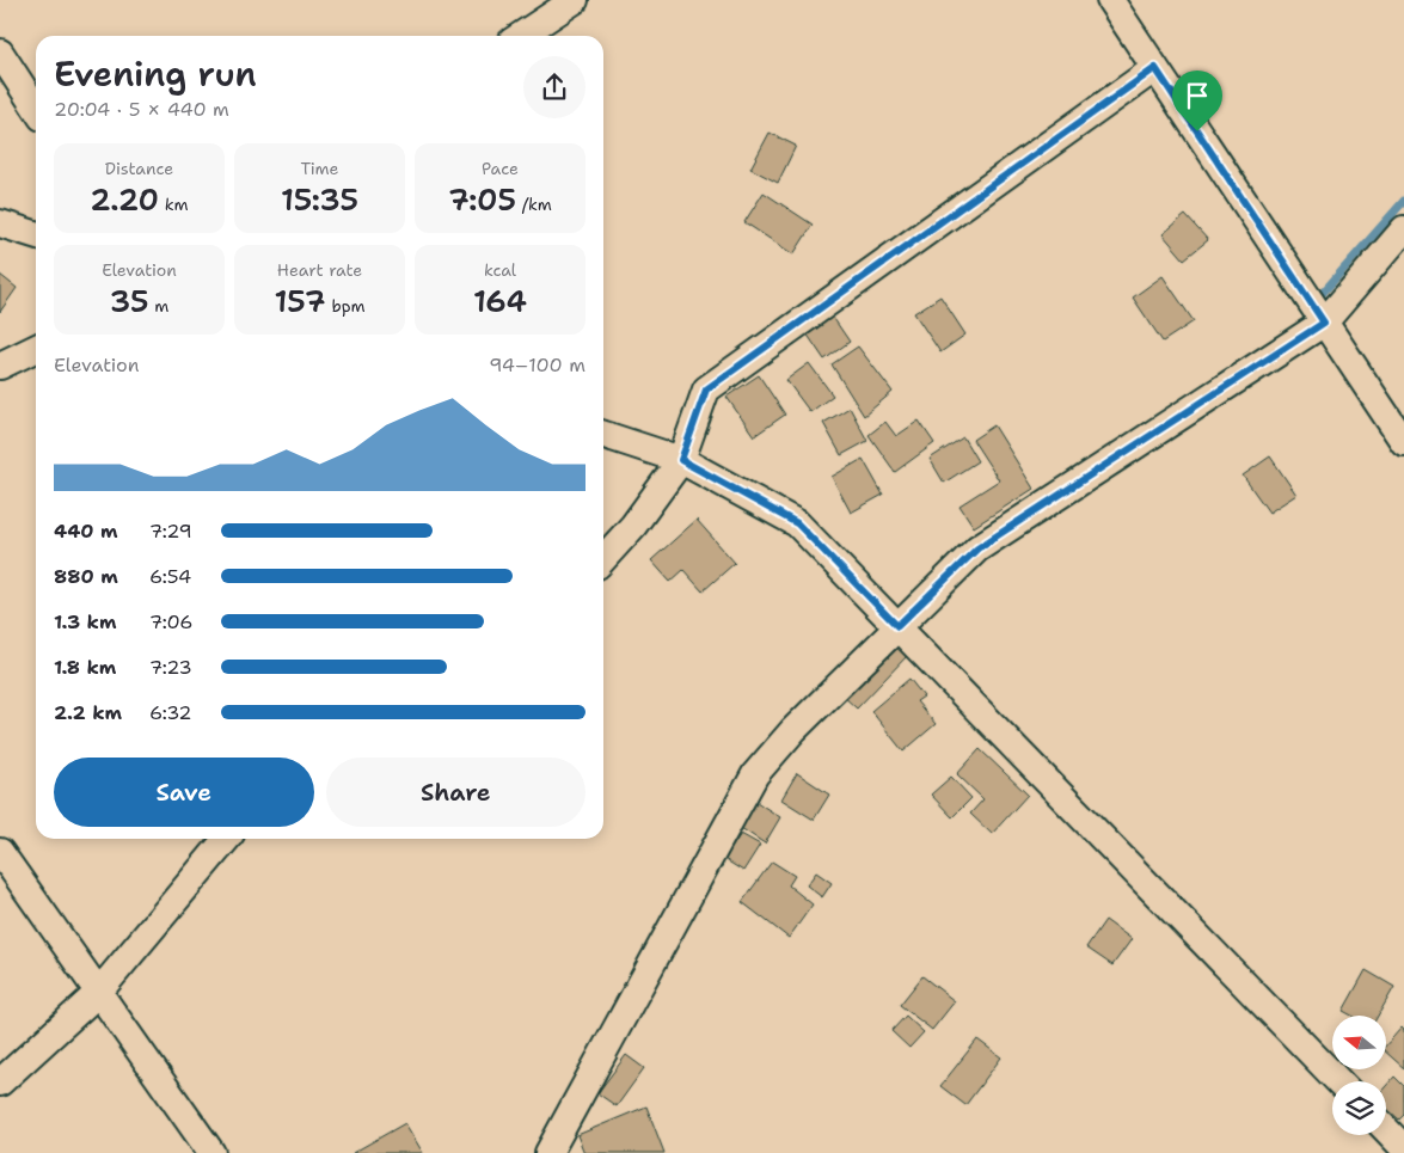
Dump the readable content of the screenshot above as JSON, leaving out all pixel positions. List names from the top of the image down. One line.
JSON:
{"north":"left","page":{"heading":["Evening run","20:04 · 5 × 440 m"],"stats":[["Distance","2.20 km"],["Time","15:35"],["Pace","7:05 /km"],["Elevation","35 m"],["Heart rate","157 bpm"],["kcal","164"]],"chart":["Elevation","94–100 m"],"list":[{"name":"440 m","note":"7:29"},{"name":"880 m","note":"6:54"},{"name":"1.3 km","note":"7:06"},{"name":"1.8 km","note":"7:23"},{"name":"2.2 km","note":"6:32"}],"buttons":["Save","Share"]}}
